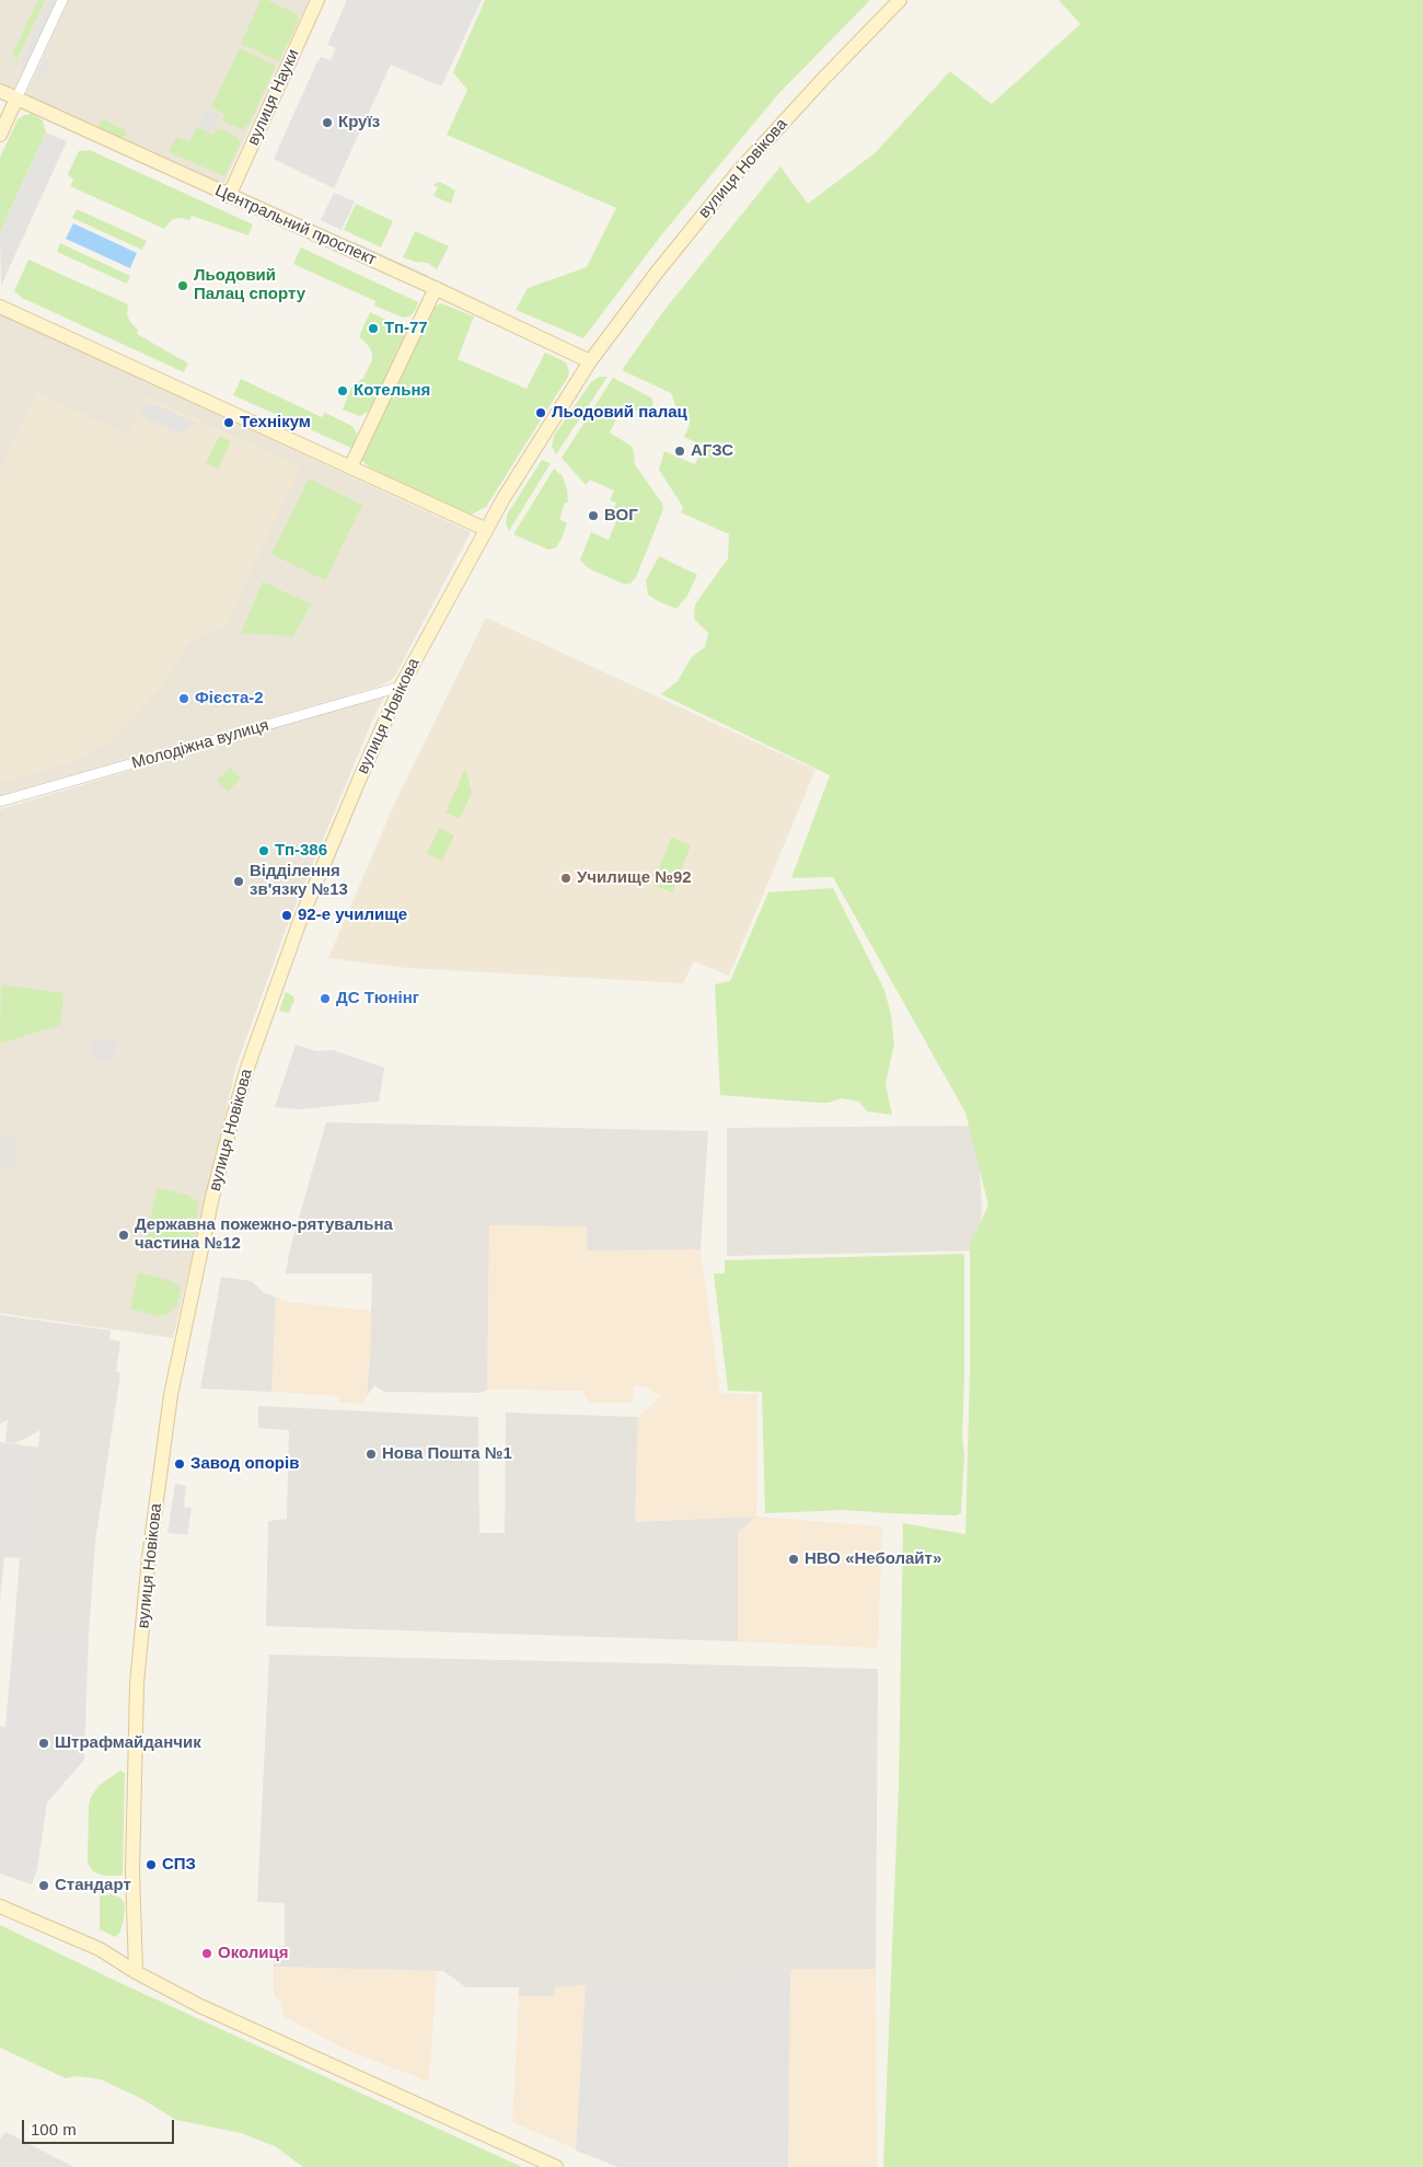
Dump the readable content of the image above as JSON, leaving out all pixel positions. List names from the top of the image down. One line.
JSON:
{"streets":{"main road":["вулиця Науки","вулиця Новікова","Центральний проспект"],"street":["Молодіжна вулиця"]},"crossings":[["вулиця Науки","Центральний проспект"],["вулиця Новікова","Центральний проспект"],["вулиця Новікова","Молодіжна вулиця"]],"places":["Круїз","Льодовий Палац спорту","Тп-77","Котельня","Льодовий палац","Технікум","АГЗС","ВОГ","Фiєста-2","Тп-386","Училище №92","Відділення зв'язку №13","92-е училище","ДС Тюнінг","Державна пожежно-рятувальна частина №12","Нова Пошта №1","Завод опорів","НВО «Неболайт»","Штрафмайданчик","СПЗ","Стандарт","Околиця"],"scale_bar":"100 m"}
